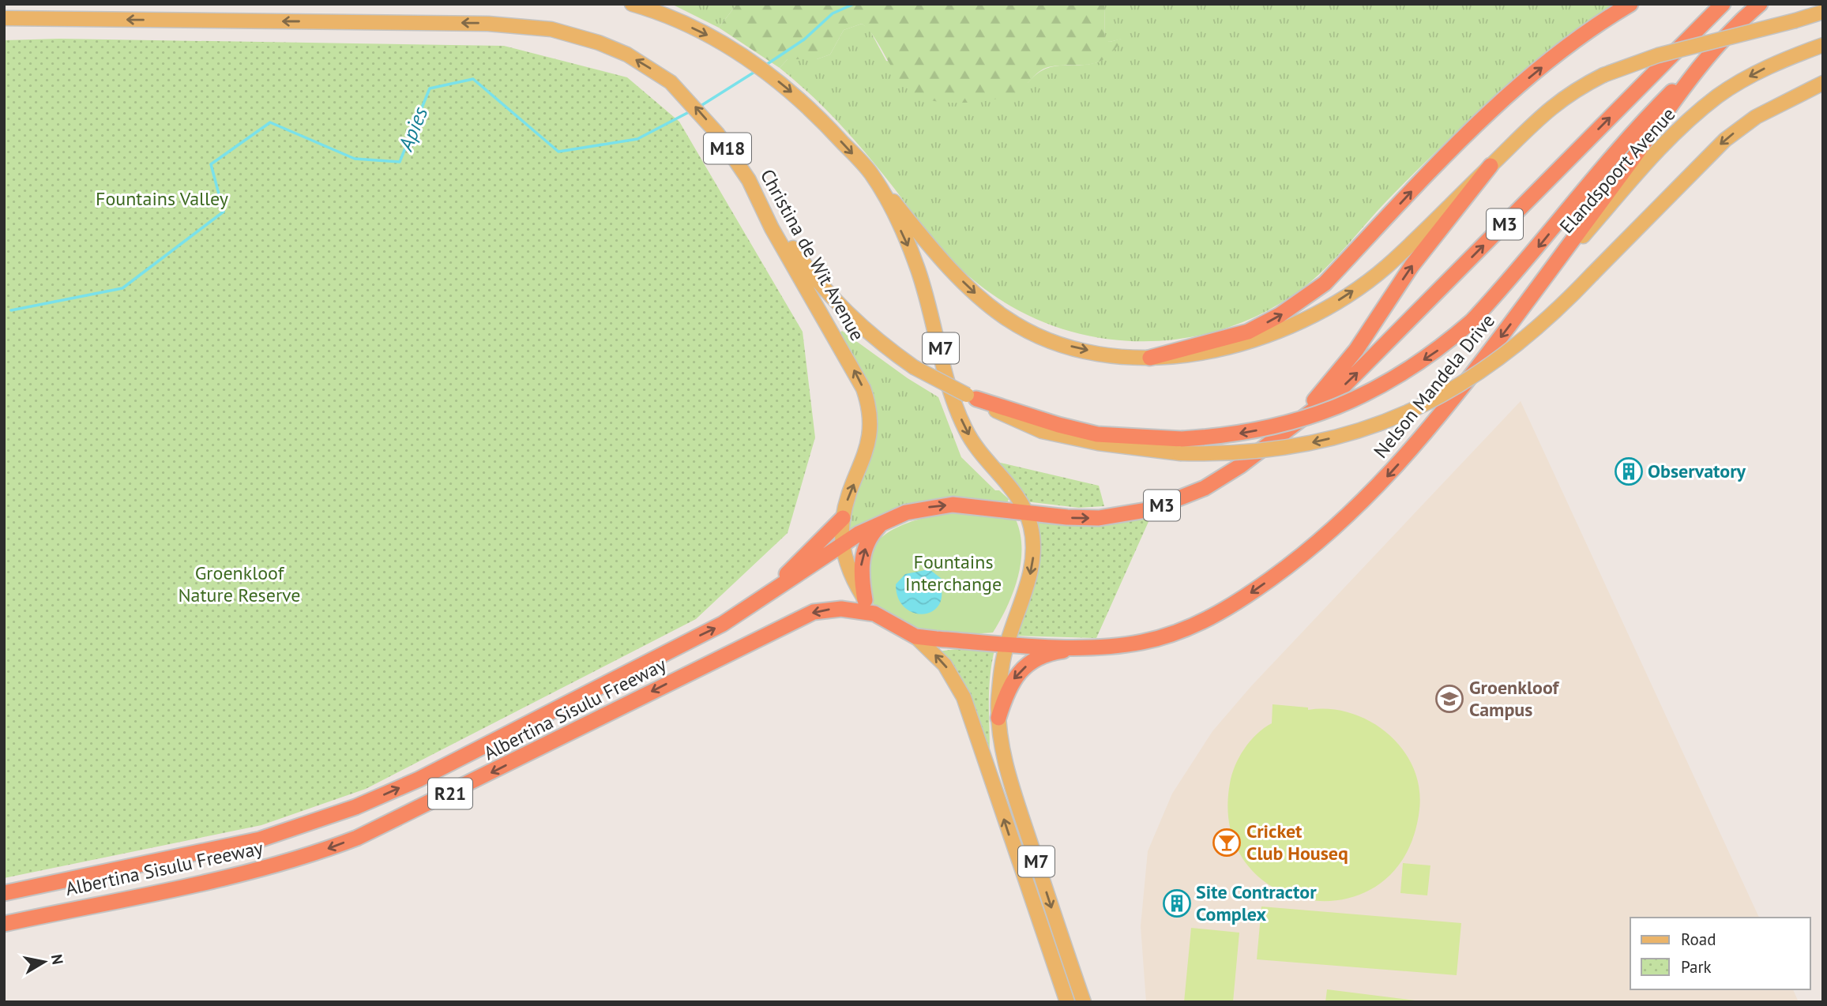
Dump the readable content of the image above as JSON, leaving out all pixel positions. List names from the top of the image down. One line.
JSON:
{"streets":{"highway":["M3","M7","Nelson Mandela Drive","Albertina Sisulu Freeway","R21"],"main road":["M18","Elandspoort Avenue","Christina de Wit Avenue"]},"crossings":[["Elandspoort Avenue","Nelson Mandela Drive"],["M3","Christina de Wit Avenue"],["M3","M7"],["M3","Nelson Mandela Drive"],["M3","Albertina Sisulu Freeway"],["Christina de Wit Avenue","M7"],["Christina de Wit Avenue","Albertina Sisulu Freeway"],["M7","Nelson Mandela Drive"],["M7","Albertina Sisulu Freeway"],["Nelson Mandela Drive","Albertina Sisulu Freeway"]],"water":["Apies"],"parks":["Fountains Valley","Fountains Interchange","Groenkloof Nature Reserve"],"places":{"building":["Observatory","Site Contractor Complex"],"school or university":["Groenkloof Campus"],"bar":["Cricket Club Houseq"]},"legend":["Road","Park"],"north":"right"}
